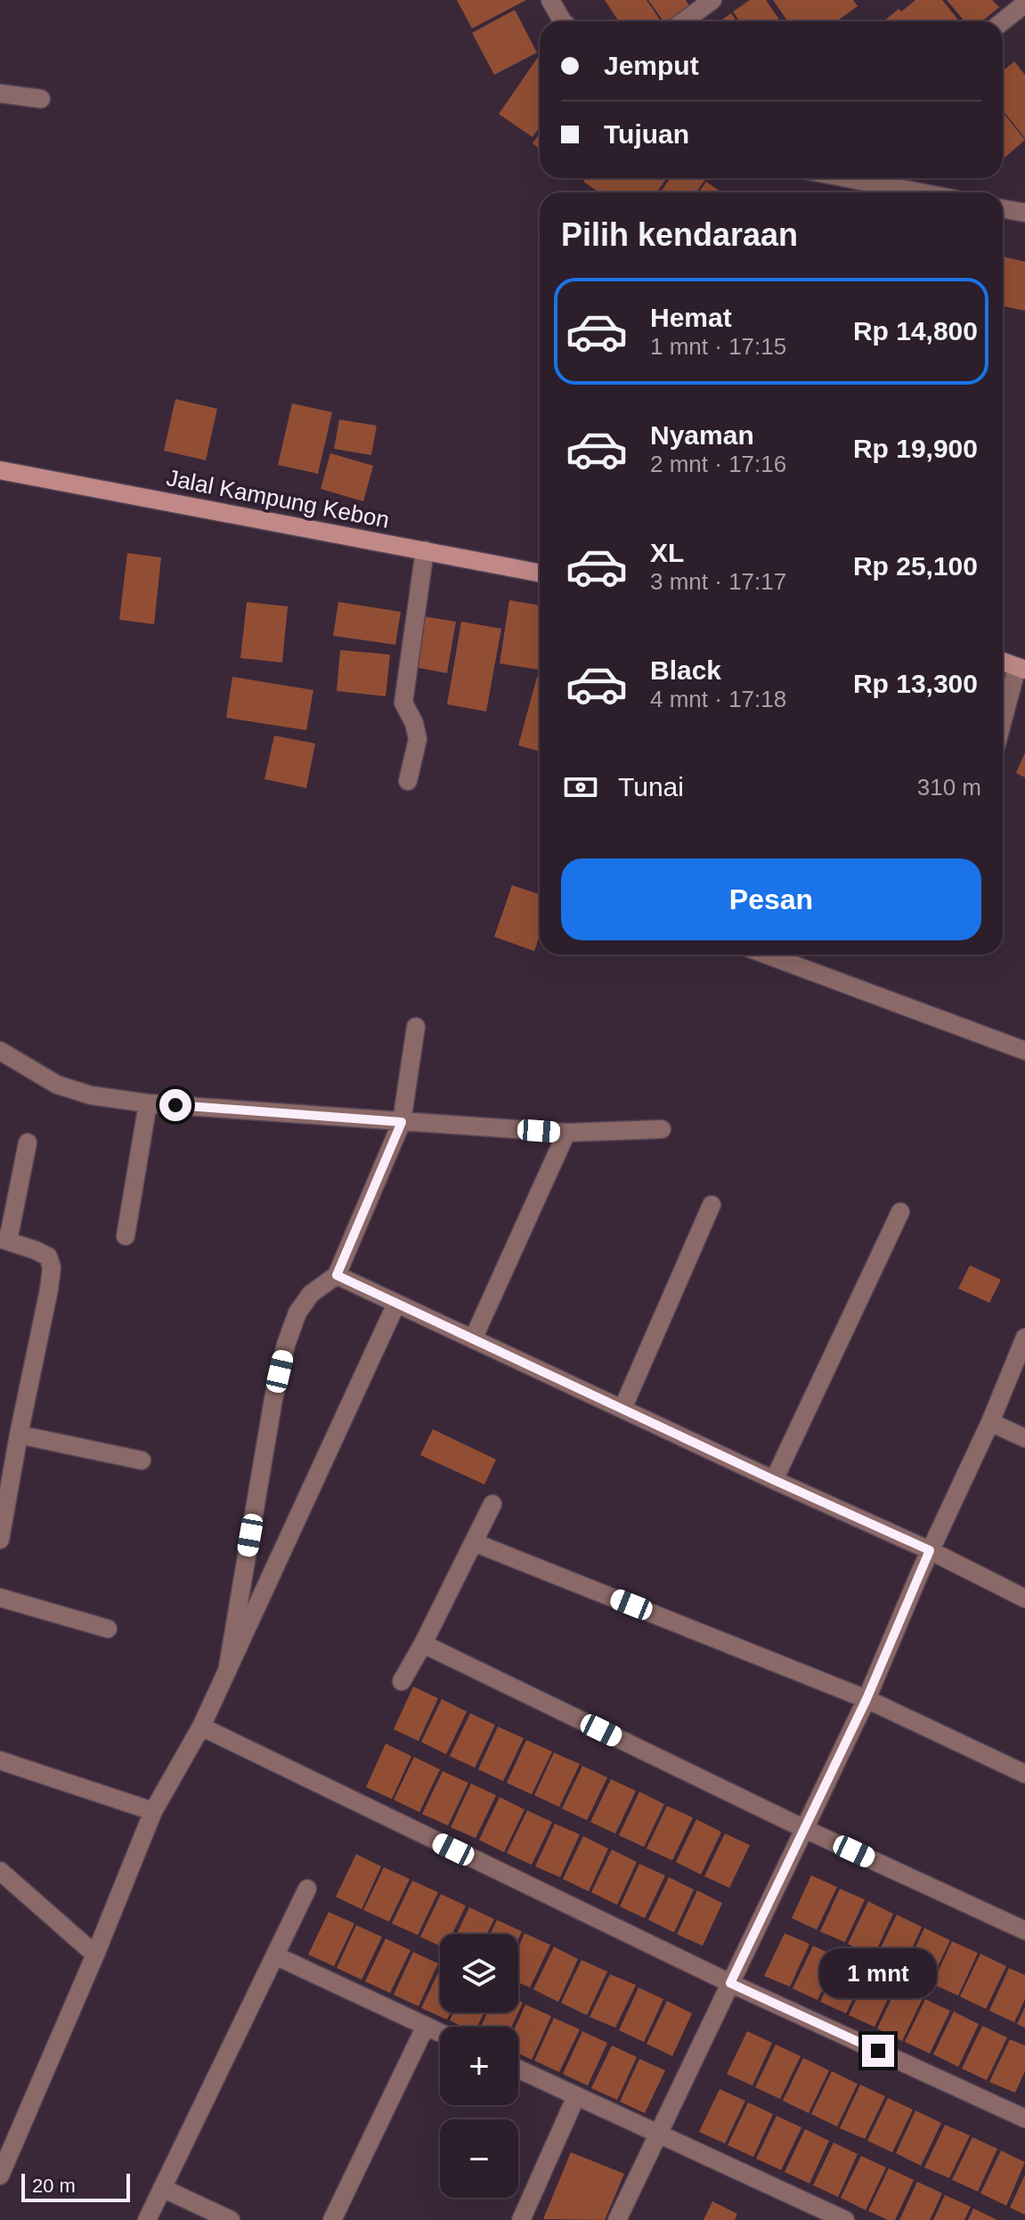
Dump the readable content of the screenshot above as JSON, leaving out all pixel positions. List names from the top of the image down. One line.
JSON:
{"streets":{"street":["Jalal Kampung Kebon"]},"scale_bar":"20 m","page":{"banner":["Jemput","Tujuan"],"heading":"Pilih kendaraan","list":[{"name":"Hemat","note":"1 mnt · 17:15","value":"Rp 14,800"},{"name":"Nyaman","note":"2 mnt · 17:16","value":"Rp 19,900"},{"name":"XL","note":"3 mnt · 17:17","value":"Rp 25,100"},{"name":"Black","note":"4 mnt · 17:18","value":"Rp 13,300"}],"pay":["Tunai","310 m"],"buttons":"Pesan","map_buttons":["+","−"],"bubble":"1 mnt","scale":"20 m"}}
